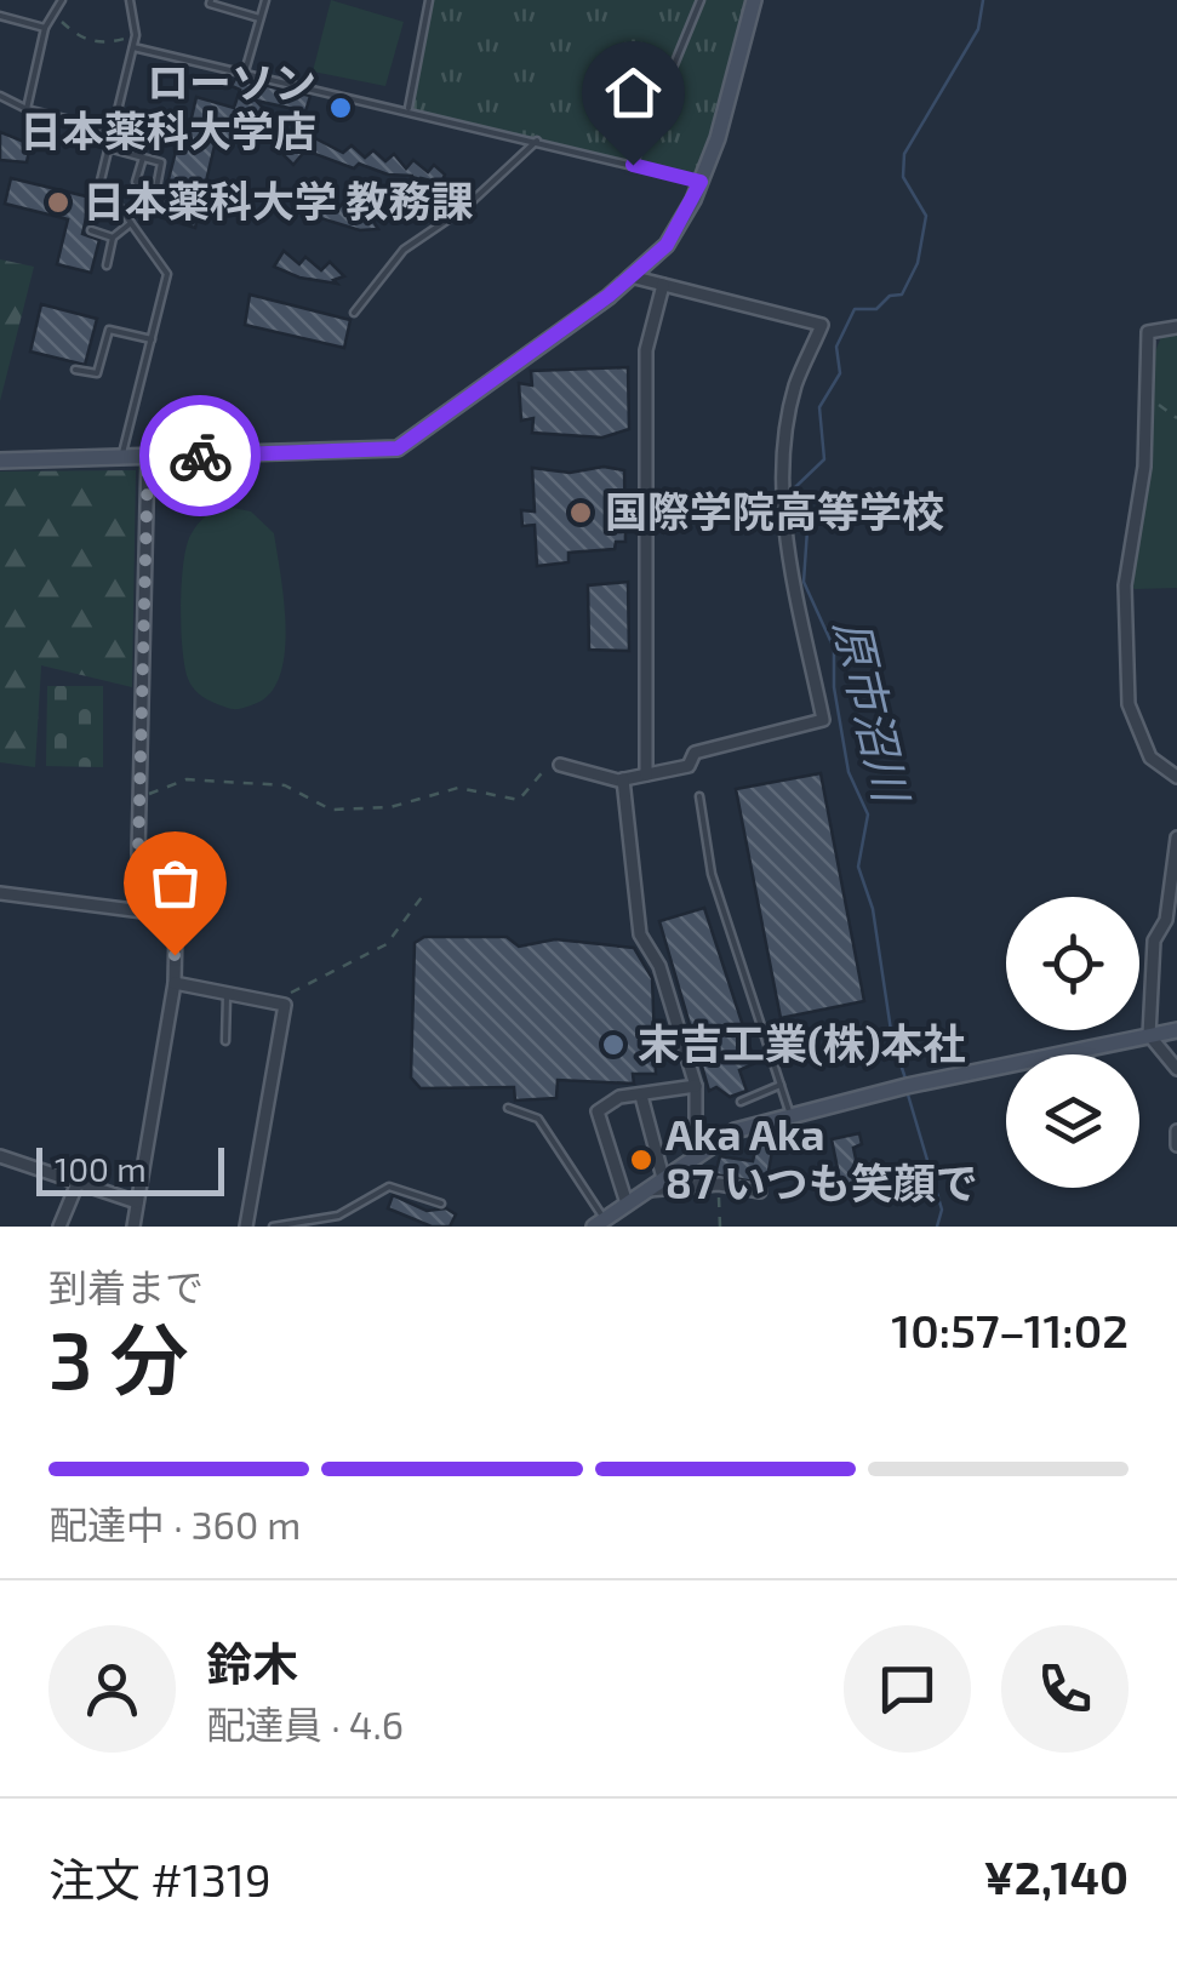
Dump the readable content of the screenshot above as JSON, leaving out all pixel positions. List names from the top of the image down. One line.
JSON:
{"water":["原市沼川"],"places":["ローソン 日本薬科大学店","日本薬科大学 教務課","国際学院高等学校","末吉工業(株)本社","Aka Aka 87 いつも笑顔で"],"scale_bar":"100 m","page":{"scale":"100 m","heading":["3 分","到着まで","10:57–11:02"],"panel":["鈴木","配達員 · 4.6","注文 #1319","¥2,140"],"bar":"配達中 · 360 m"}}
